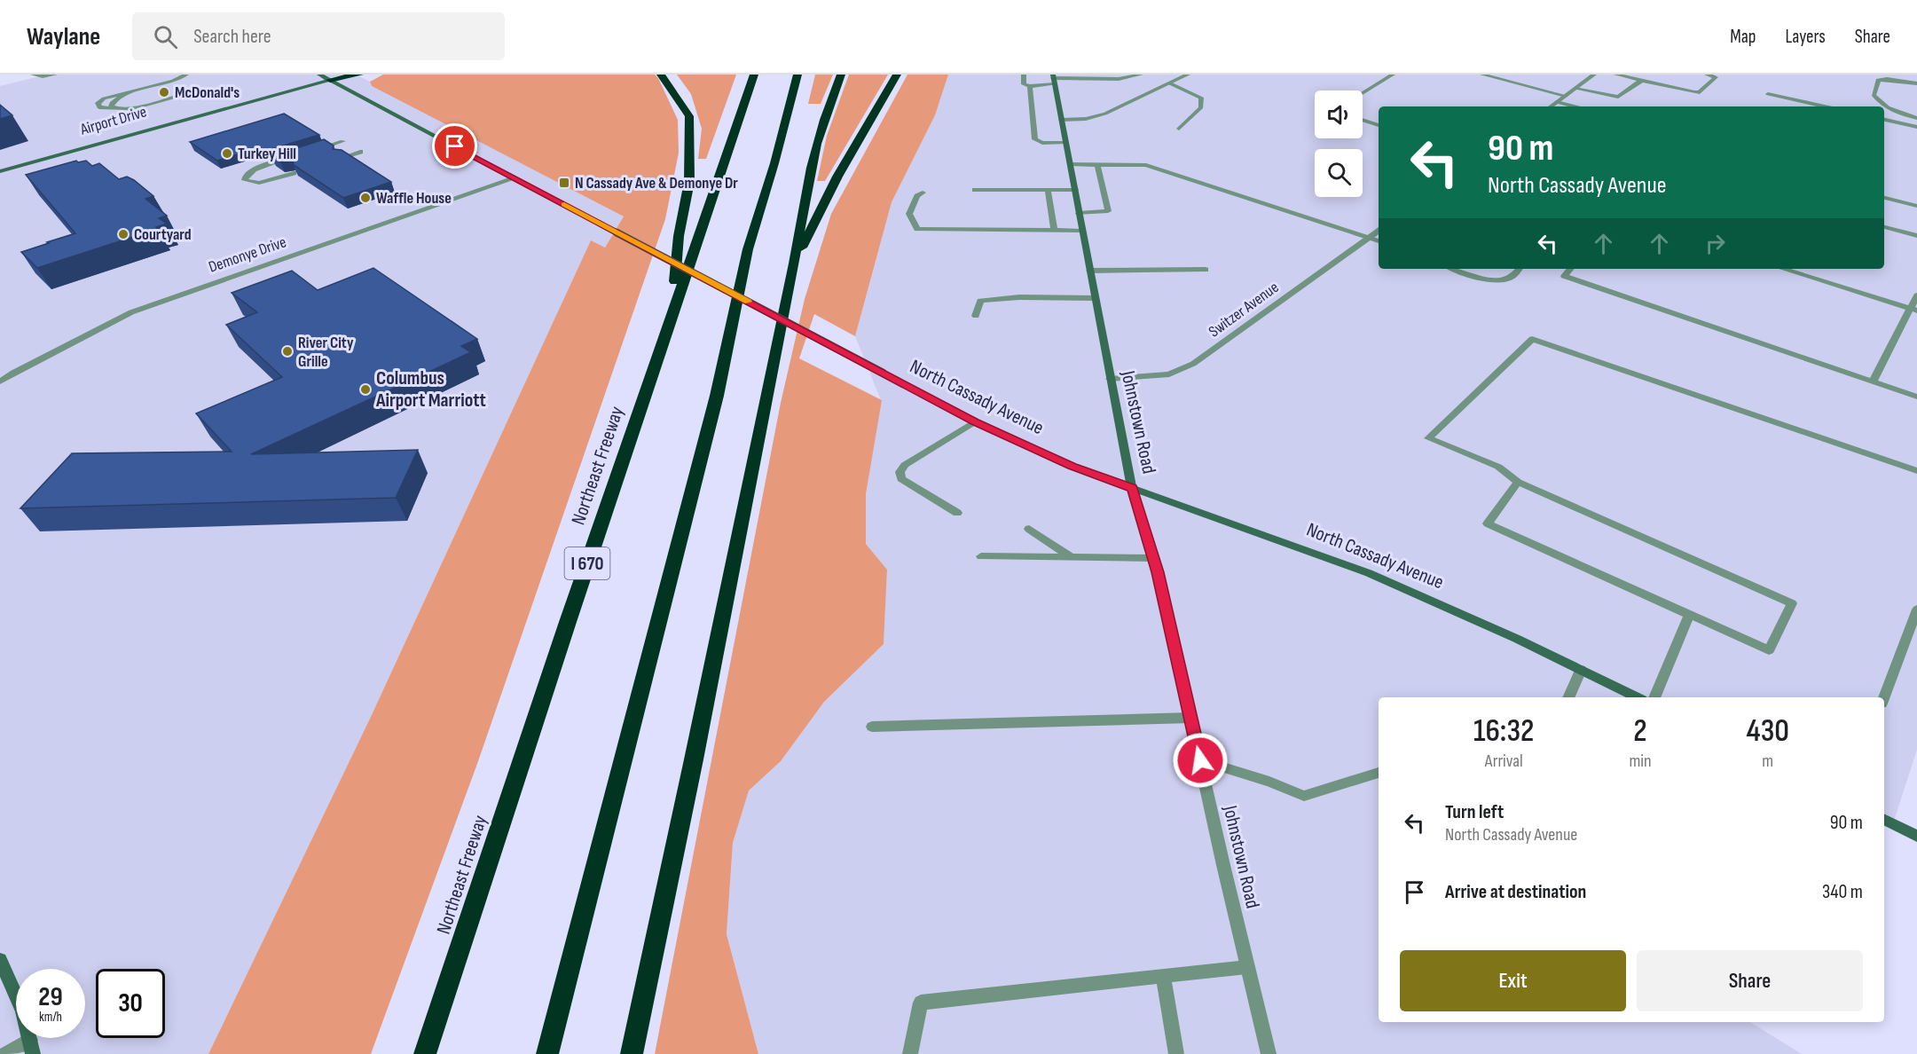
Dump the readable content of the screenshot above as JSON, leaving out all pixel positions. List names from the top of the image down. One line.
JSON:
{"streets":{"highway":["Northeast Freeway","I 670"],"main road":["Airport Drive","North Cassady Avenue","Johnstown Road"],"street":["Demonye Drive","Switzer Avenue"]},"crossings":[["Airport Drive","North Cassady Avenue"],["Demonye Drive","North Cassady Avenue"],["Switzer Avenue","Johnstown Road"],["North Cassady Avenue","Johnstown Road"]],"places":{"other":["McDonald's","Turkey Hill","Waffle House","Courtyard","River City Grille","Columbus Airport Marriott"],"transit":["N Cassady Ave & Demonye Dr"]},"page":{"header":"Waylane","search":"Search here","nav":["Map","Layers","Share"],"turn":["90 m","North Cassady Avenue"],"eta":["16:32","Arrival","2","min","430","m"],"list":[{"name":"Turn left","note":"North Cassady Avenue","value":"90 m"},{"name":"Arrive at destination","value":"340 m"}],"buttons":["Exit","Share"],"speed":"29 km/h","limit":"30"}}
